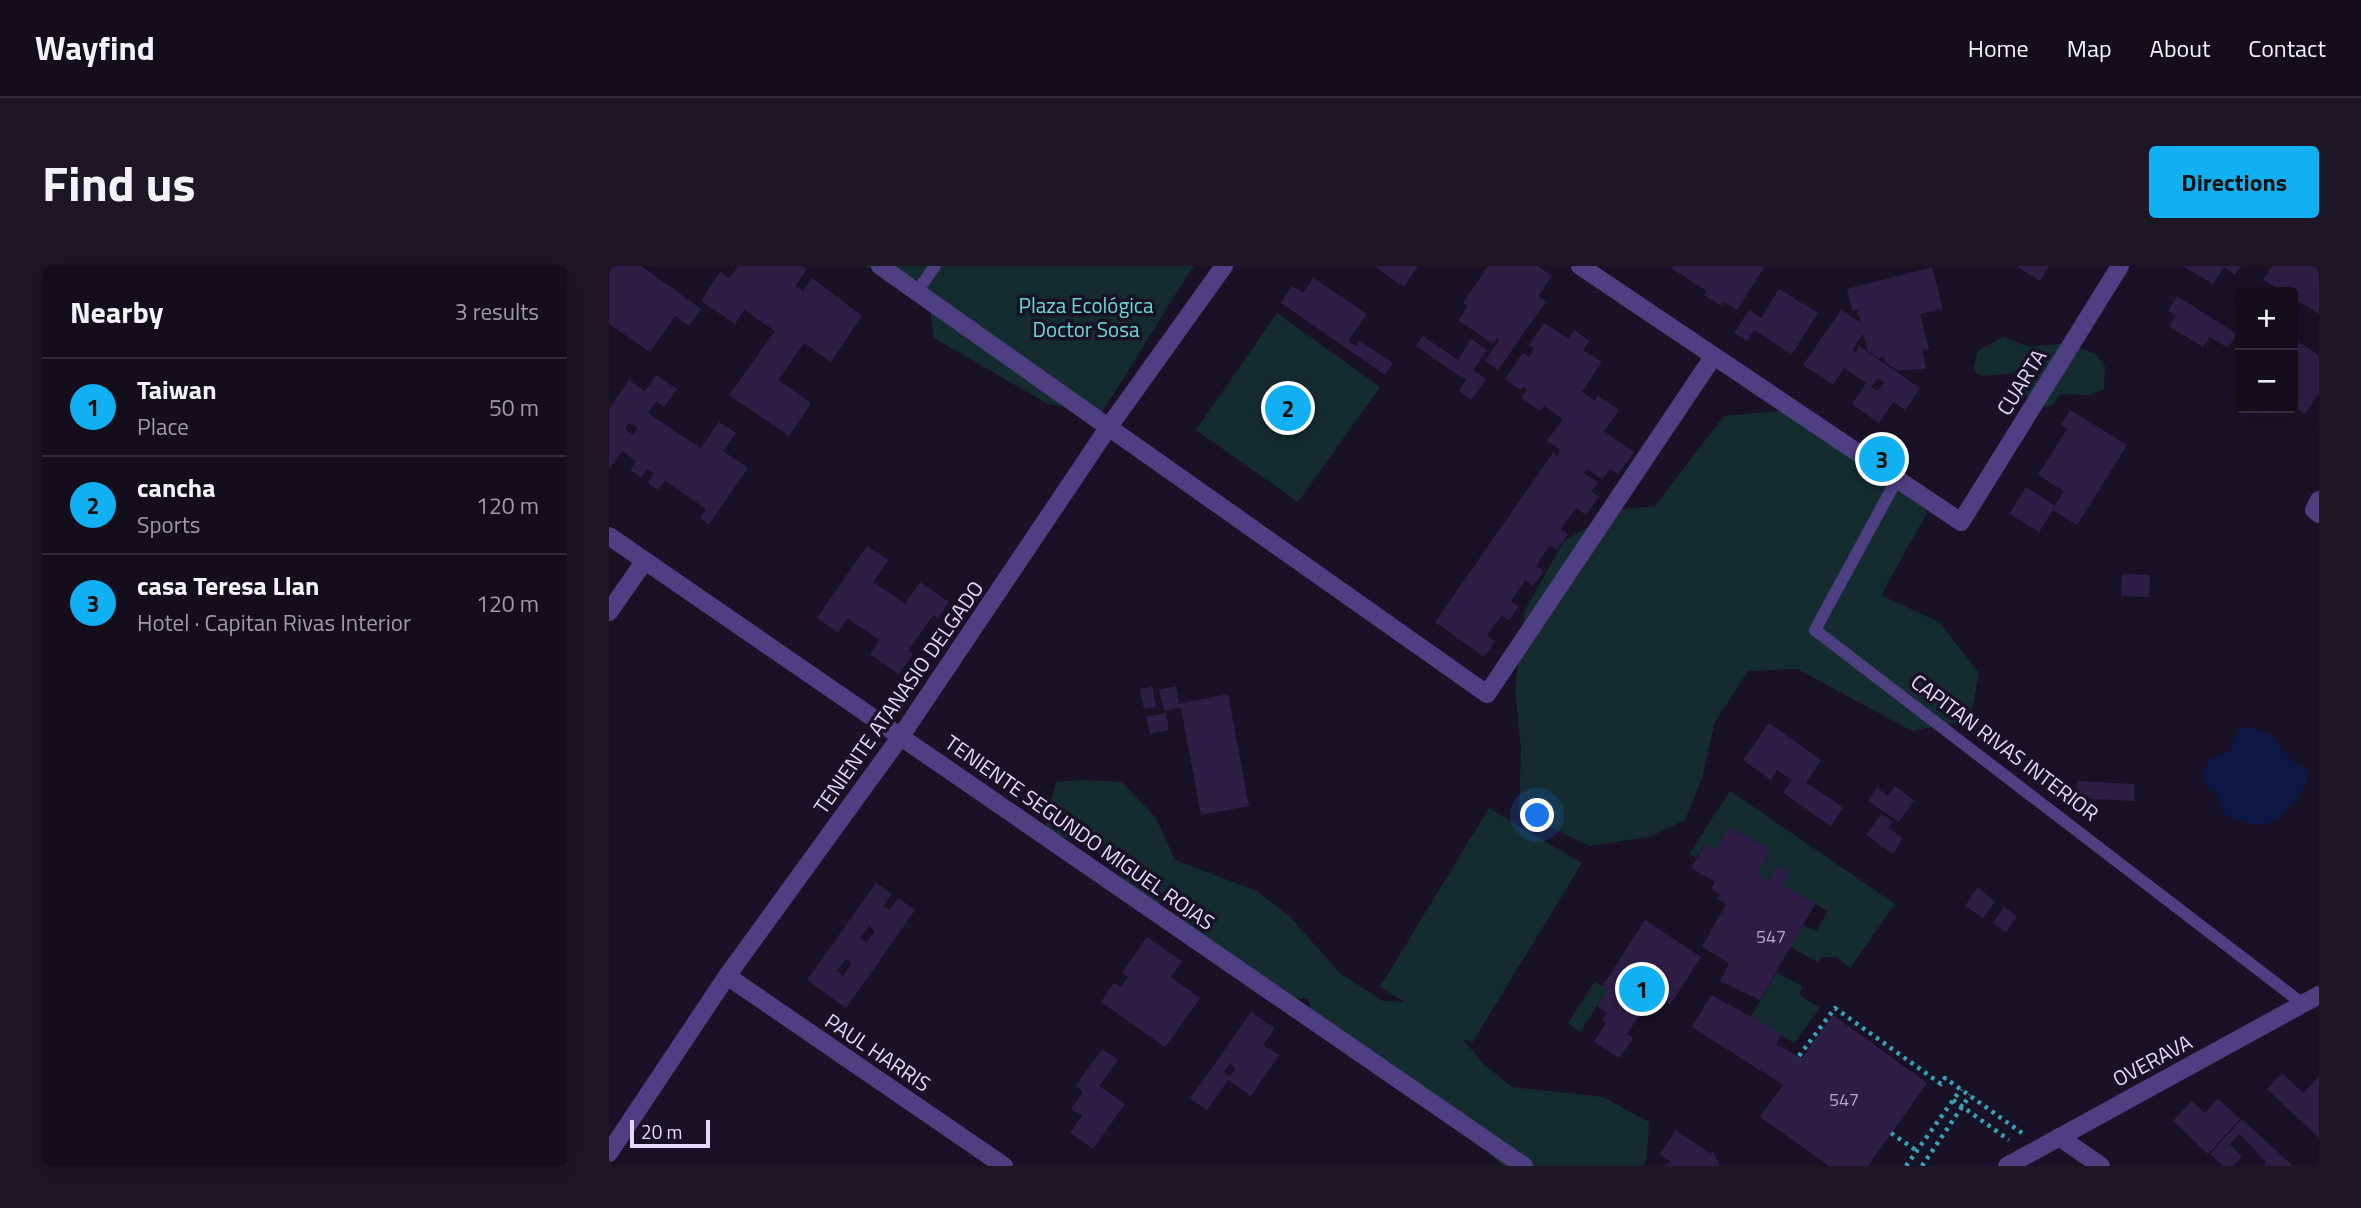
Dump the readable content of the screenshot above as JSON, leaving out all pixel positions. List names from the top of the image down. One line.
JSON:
{"streets":{"street":["CUARTA","TENIENTE ATANASIO DELGADO","TENIENTE SEGUNDO MIGUEL ROJAS","PAUL HARRIS","OVERAVA"],"lane":["CAPITAN RIVAS INTERIOR"]},"crossings":[["CUARTA","CAPITAN RIVAS INTERIOR"],["TENIENTE ATANASIO DELGADO","TENIENTE SEGUNDO MIGUEL ROJAS"],["TENIENTE ATANASIO DELGADO","PAUL HARRIS"],["CAPITAN RIVAS INTERIOR","OVERAVA"]],"parks":["Plaza Ecológica Doctor Sosa"],"house_numbers":["547","547"],"scale_bar":"20 m","page":{"header":"Wayfind","nav":["Home","Map","About","Contact"],"title":"Find us","buttons":"Directions","heading":["Nearby","3 results"],"map_buttons":["+","−"],"list":[{"mark":"1","name":"Taiwan","note":"Place","value":"50 m"},{"mark":"2","name":"cancha","note":"Sports","value":"120 m"},{"mark":"3","name":"casa Teresa Llan","note":"Hotel · Capitan Rivas Interior","value":"120 m"}],"pins":["2","3","1"],"scale":"20 m"}}
